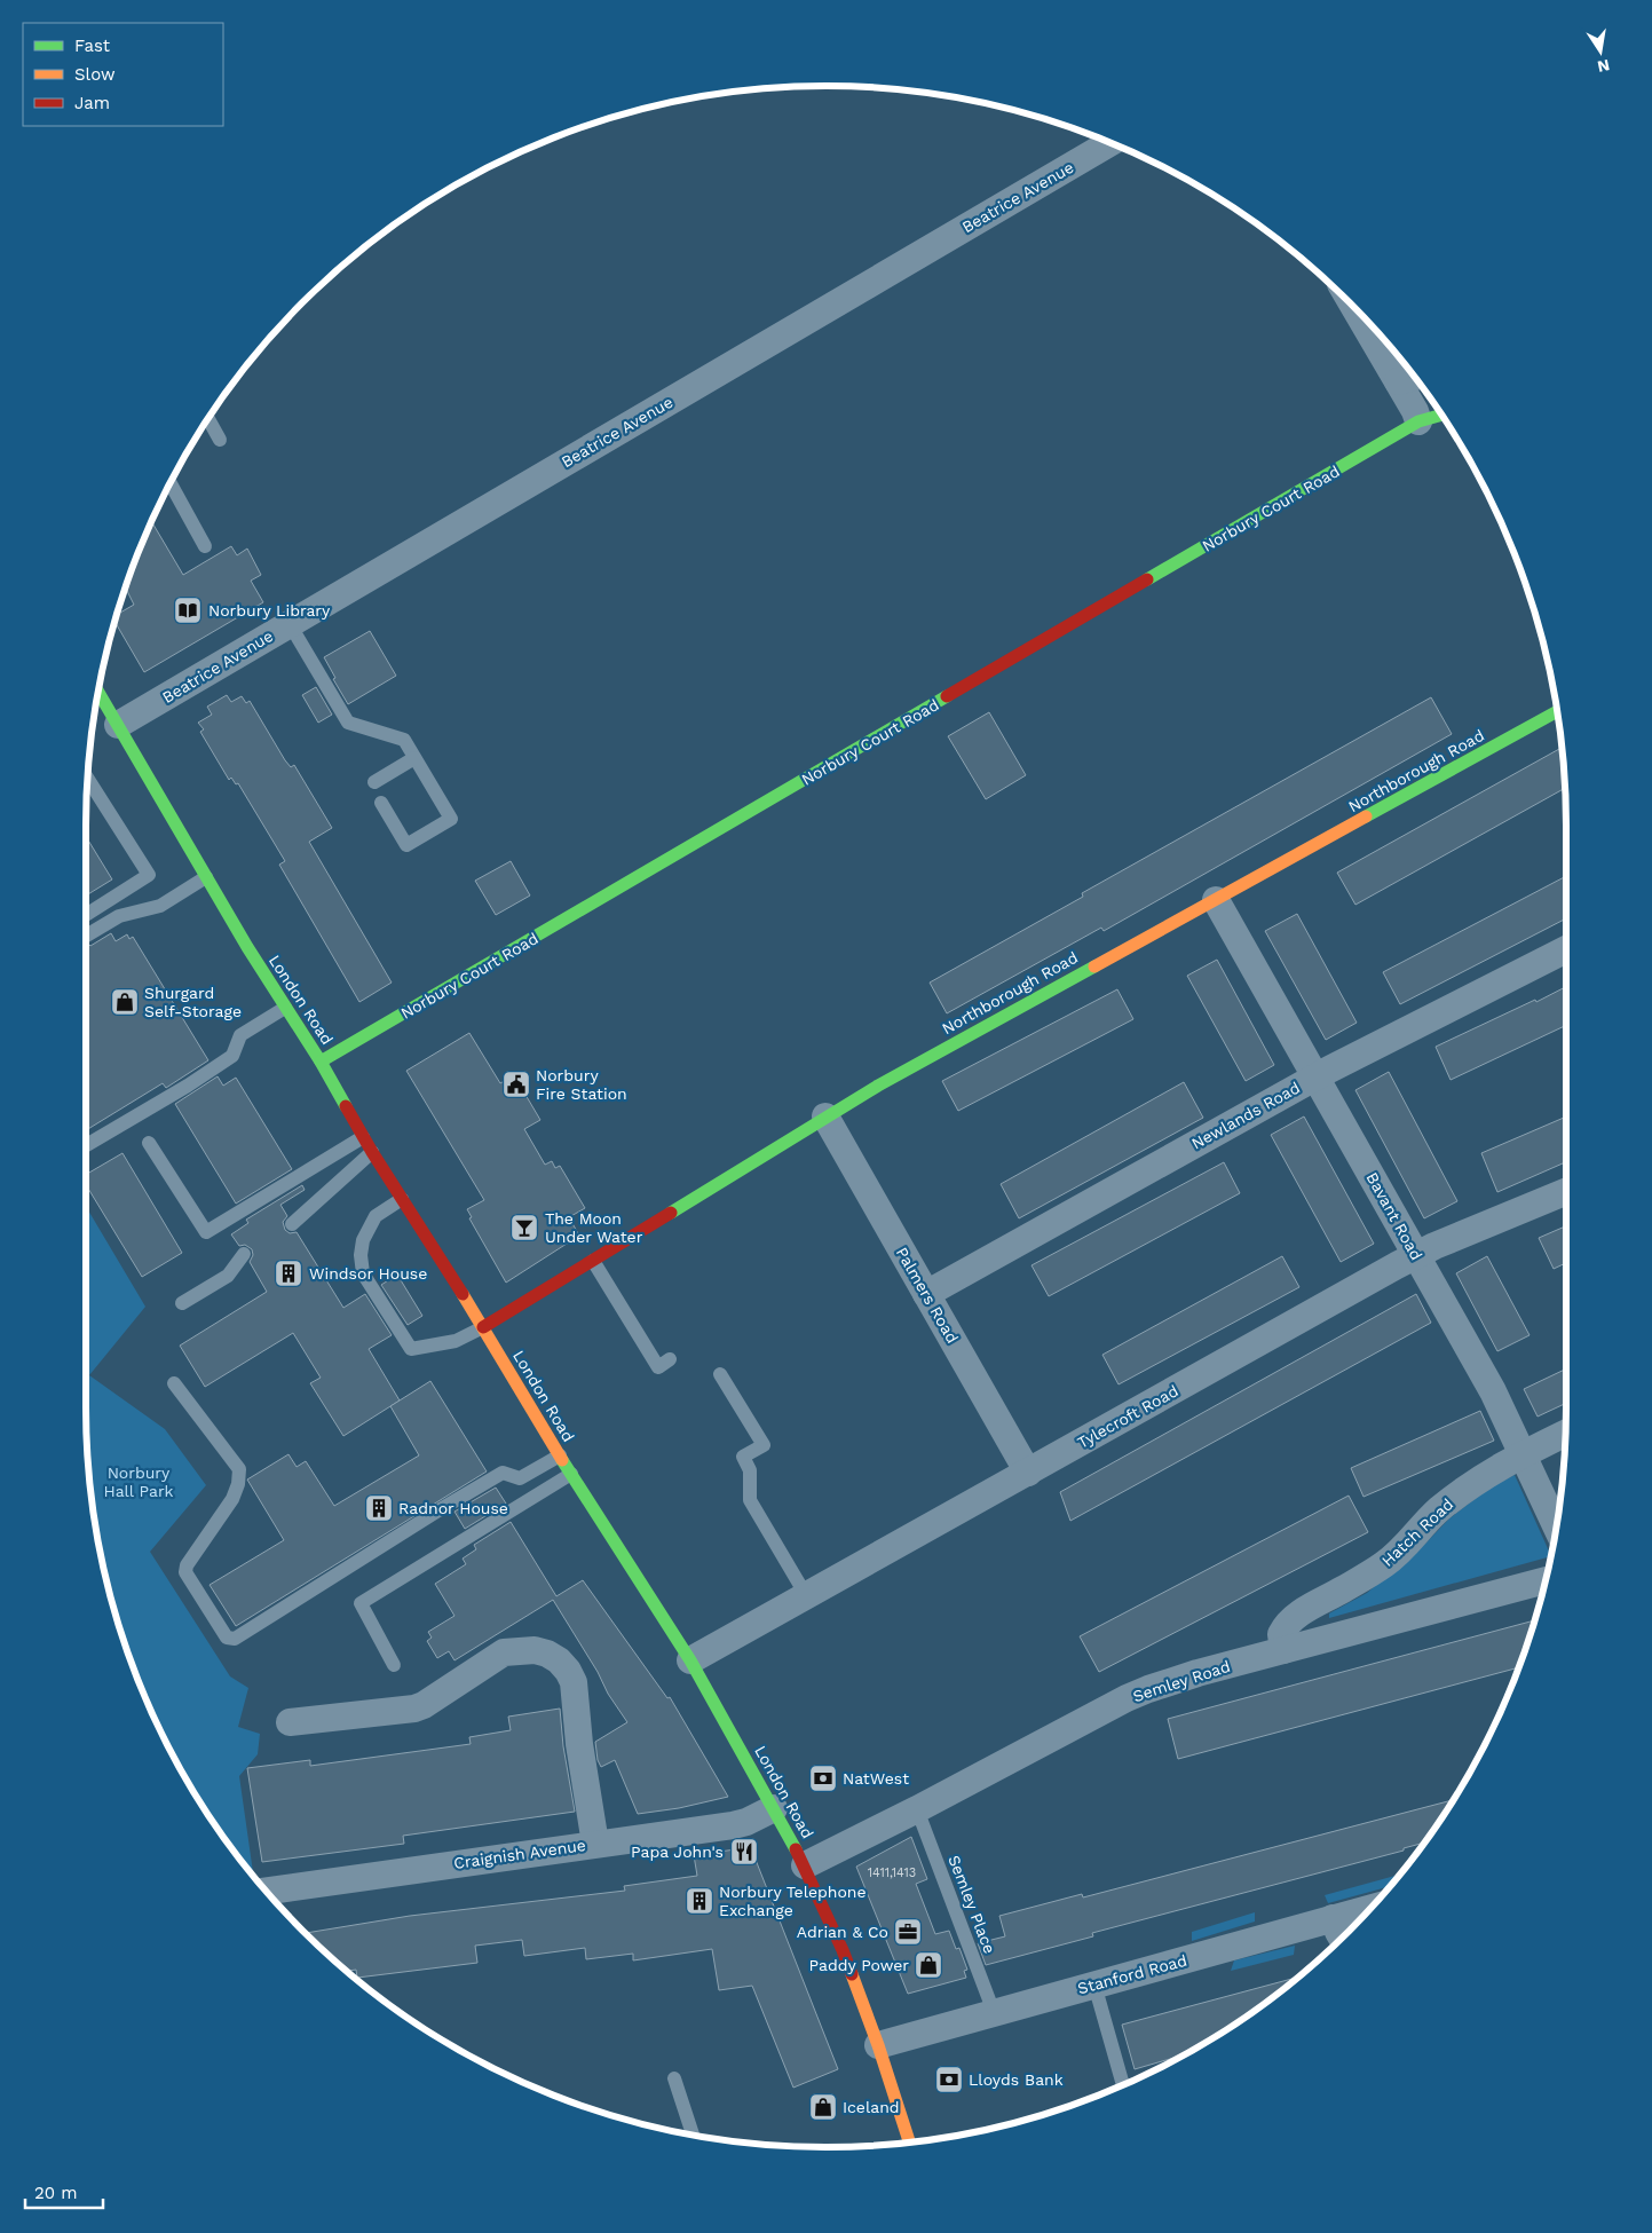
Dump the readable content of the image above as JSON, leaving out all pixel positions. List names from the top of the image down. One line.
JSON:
{"streets":{"main road":["Norbury Court Road","Northborough Road","London Road"],"street":["Beatrice Avenue","Newlands Road","Bavant Road","Palmers Road","Tylecroft Road","Hatch Road","Semley Road","Craignish Avenue","Stanford Road"],"lane":["Semley Place"]},"crossings":[["Beatrice Avenue","London Road"],["Norbury Court Road","London Road"],["Northborough Road","London Road"],["Northborough Road","Bavant Road"],["Northborough Road","Palmers Road"],["London Road","Tylecroft Road"],["London Road","Semley Road"],["London Road","Craignish Avenue"],["London Road","Stanford Road"],["Newlands Road","Bavant Road"],["Newlands Road","Palmers Road"],["Bavant Road","Tylecroft Road"],["Bavant Road","Hatch Road"],["Palmers Road","Tylecroft Road"],["Hatch Road","Semley Road"],["Semley Road","Semley Place"],["Semley Place","Stanford Road"]],"parks":["Norbury Hall Park"],"places":{"library":["Norbury Library"],"shop":["Shurgard Self-Storage","Paddy Power","Iceland"],"public building":["Norbury Fire Station"],"bar":["The Moon Under Water"],"building":["Windsor House","Radnor House","Norbury Telephone Exchange"],"bank":["NatWest","Lloyds Bank"],"restaurant":["Papa John's"],"office":["Adrian & Co"]},"house_numbers":["1411,1413"],"legend":["Fast","Slow","Jam"],"scale_bar":"20 m","north":"bottom"}
